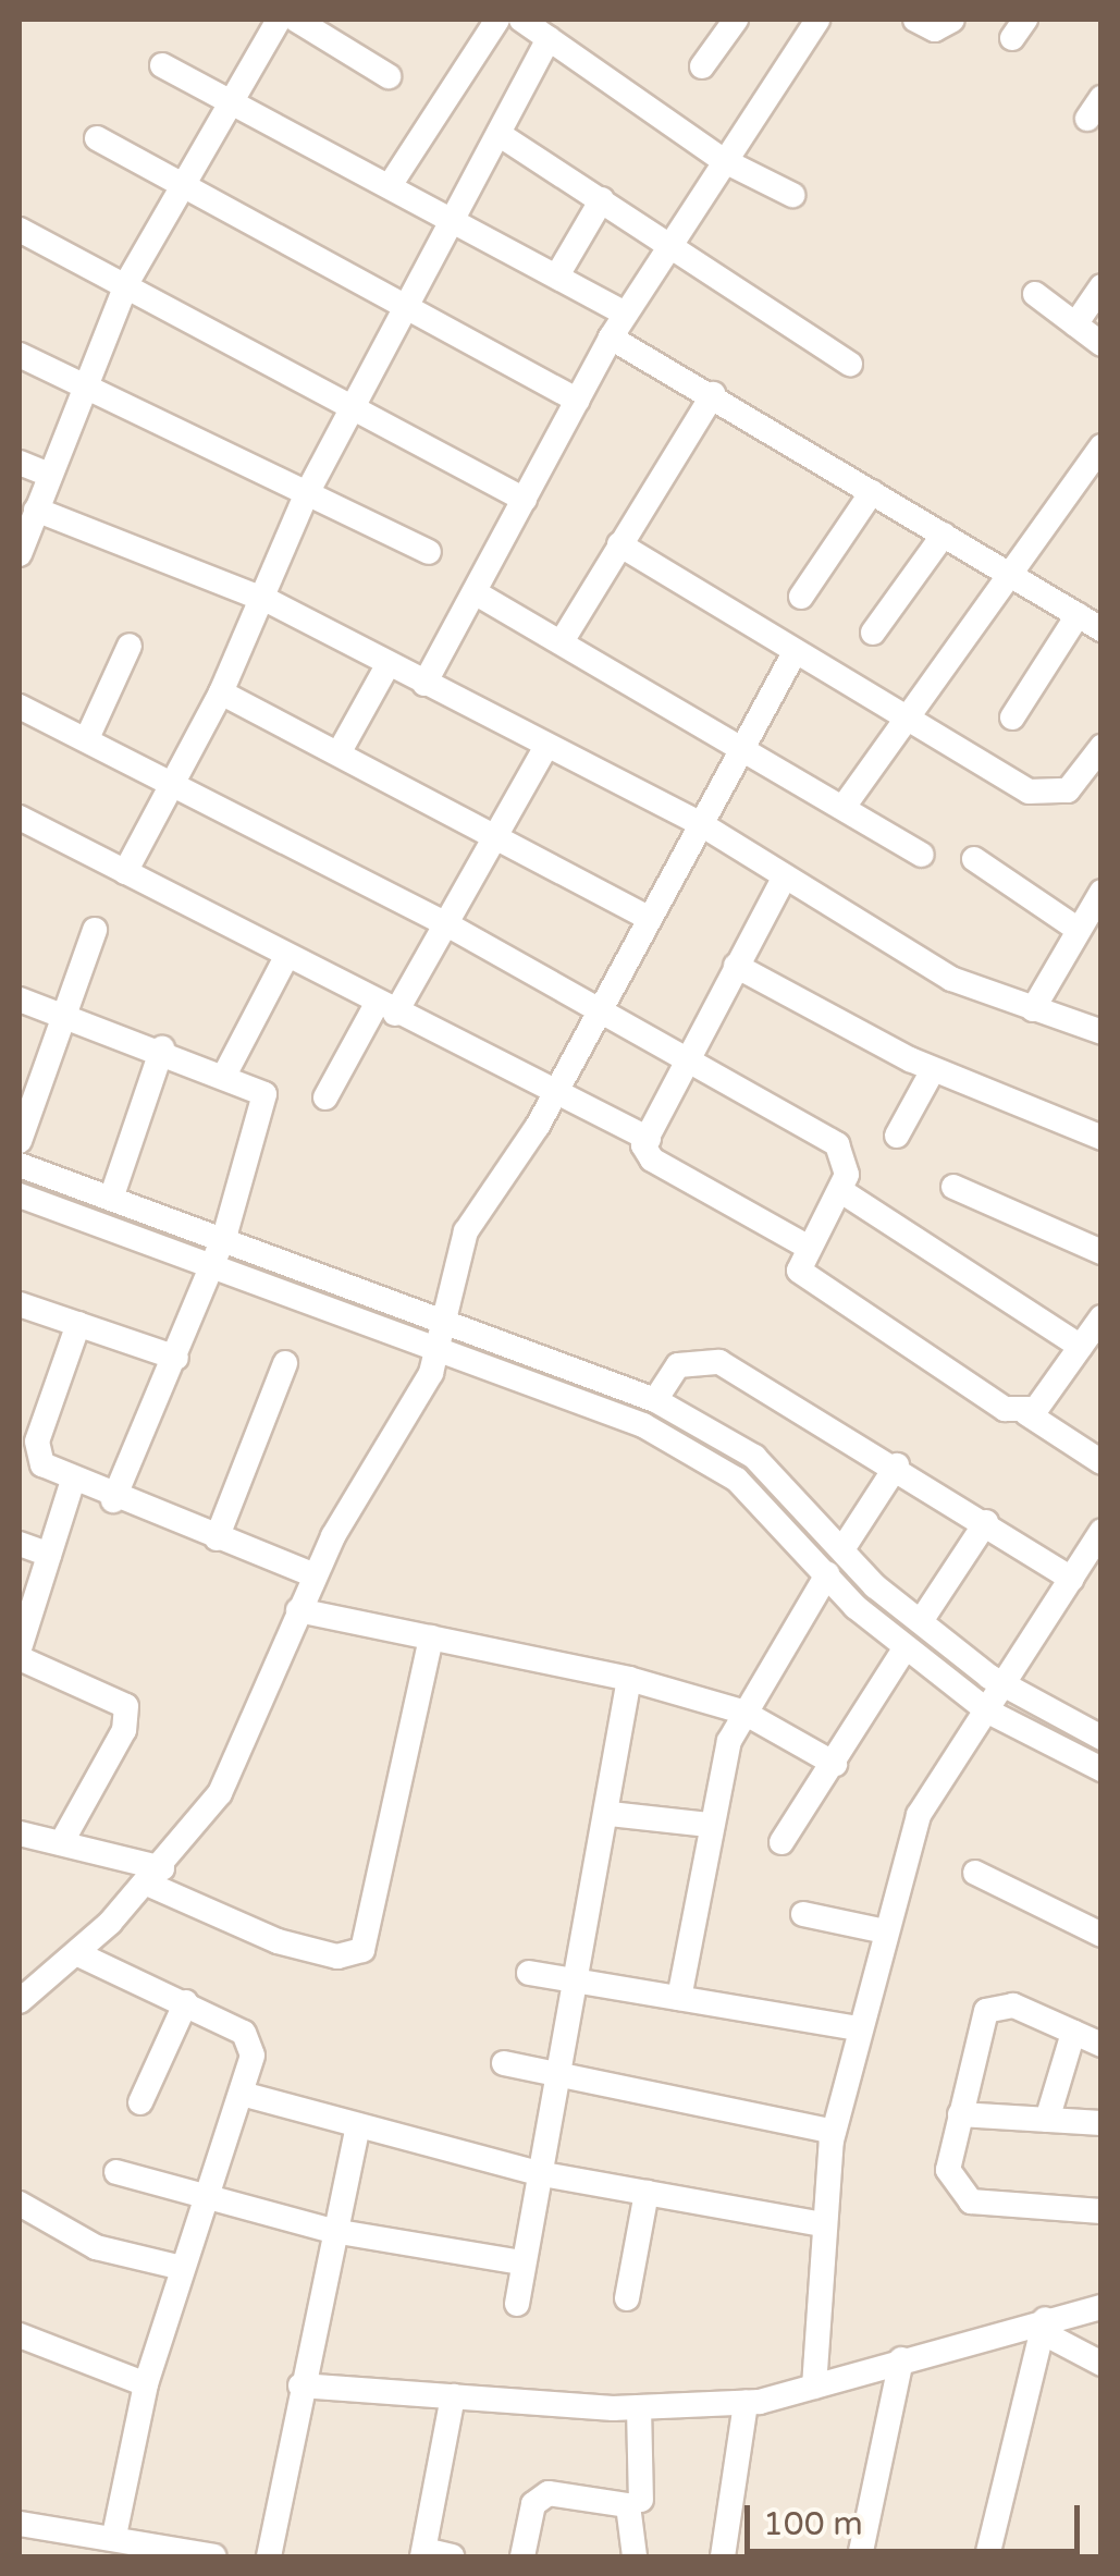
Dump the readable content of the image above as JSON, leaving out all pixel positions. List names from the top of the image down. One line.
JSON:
{"scale_bar":"100 m"}
